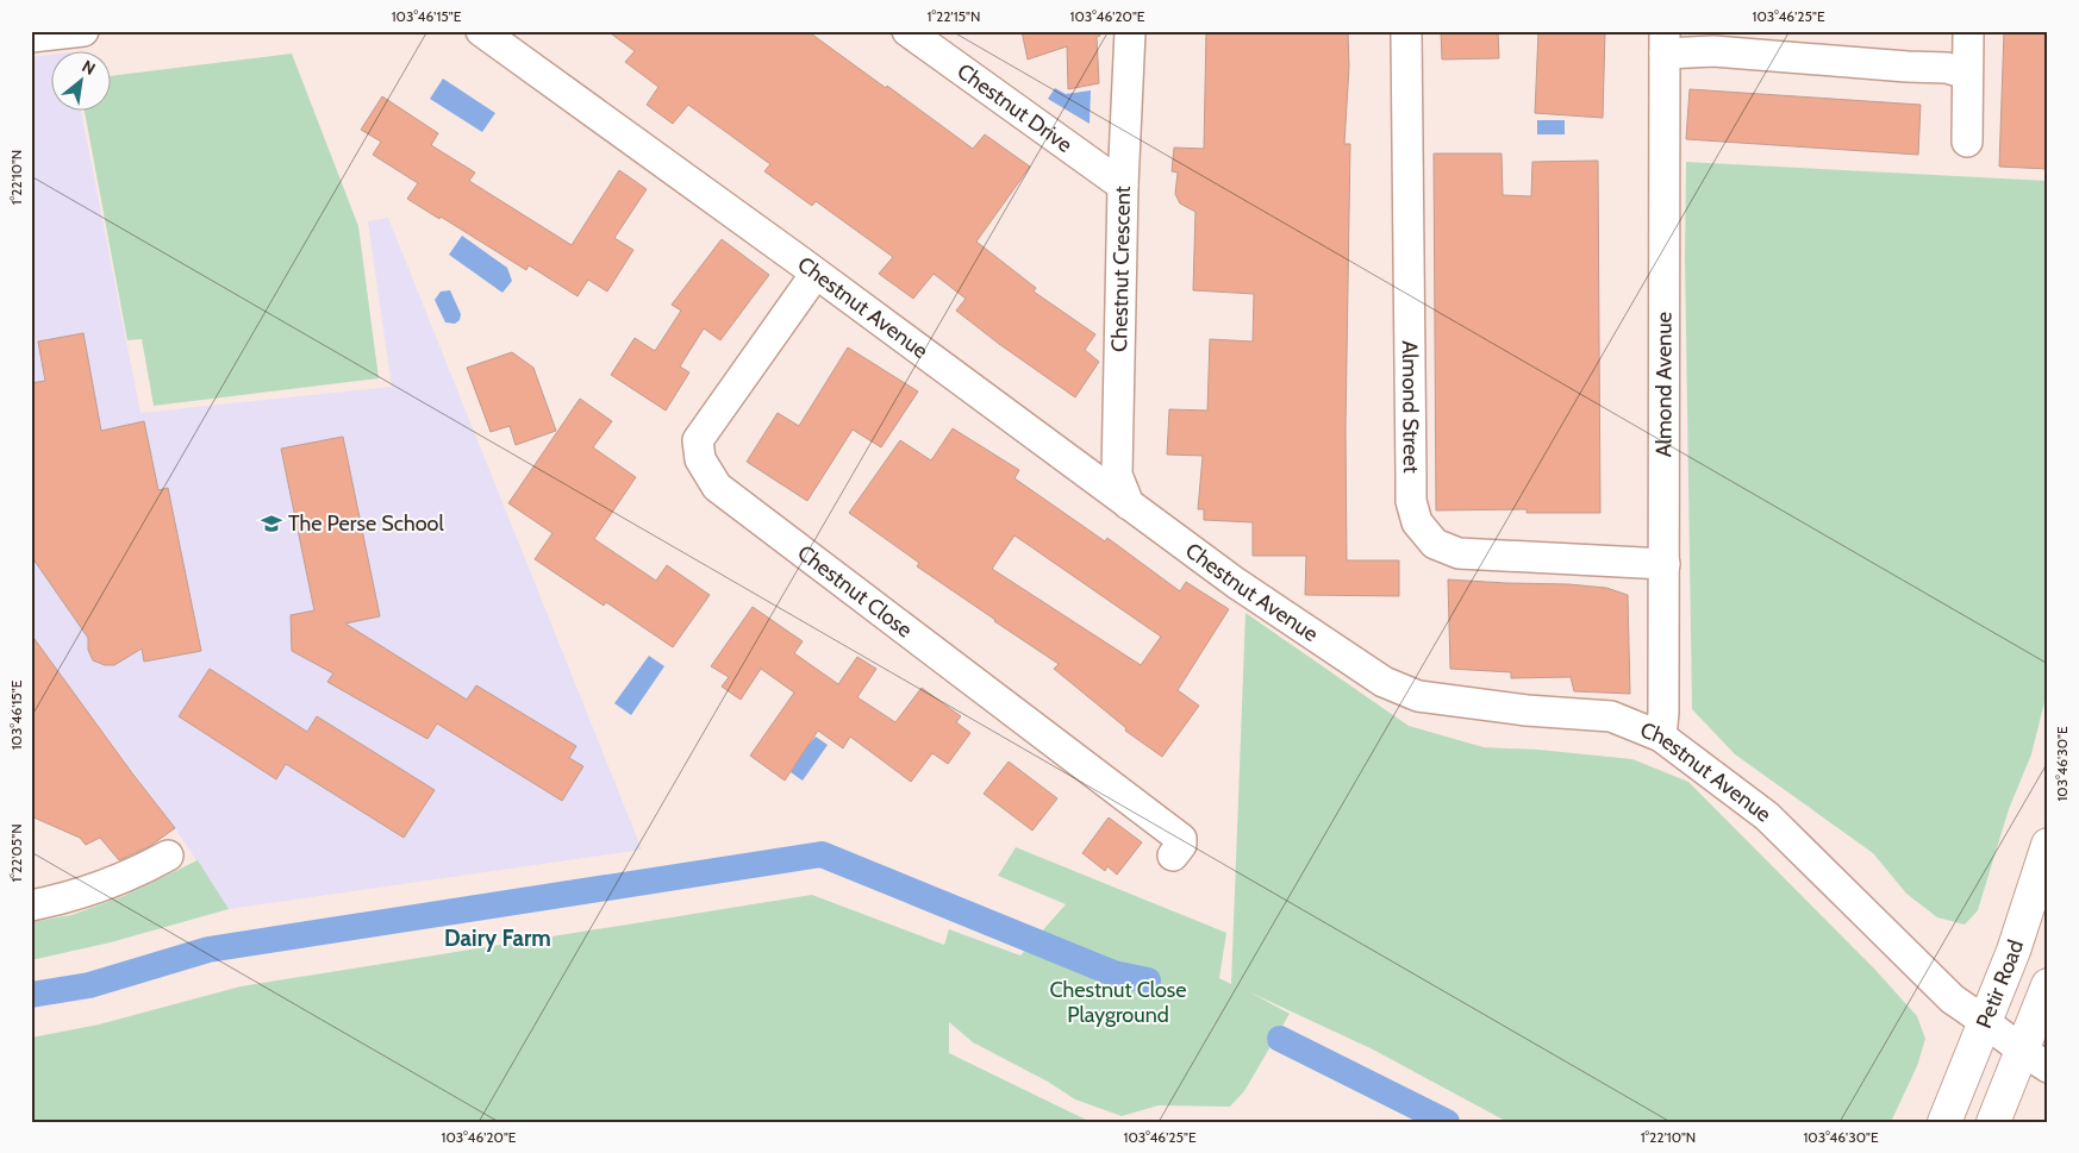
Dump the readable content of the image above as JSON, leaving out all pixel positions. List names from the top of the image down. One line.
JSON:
{"streets":{"main road":["Petir Road"],"street":["Chestnut Drive","Chestnut Crescent","Chestnut Avenue","Almond Avenue","Almond Street","Chestnut Close"]},"crossings":[["Chestnut Drive","Chestnut Crescent"],["Chestnut Crescent","Chestnut Avenue"],["Chestnut Avenue","Almond Avenue"],["Chestnut Avenue","Chestnut Close"],["Chestnut Avenue","Petir Road"],["Almond Avenue","Almond Street"]],"districts":["Dairy Farm"],"parks":["Chestnut Close Playground"],"places":{"school or university":["The Perse School"]},"north":"top right","coordinates":["103°46'15\"E","1°22'15\"N","103°46'20\"E","103°46'25\"E","1°22'10\"N","103°46'30\"E","1°22'05\"N"]}
